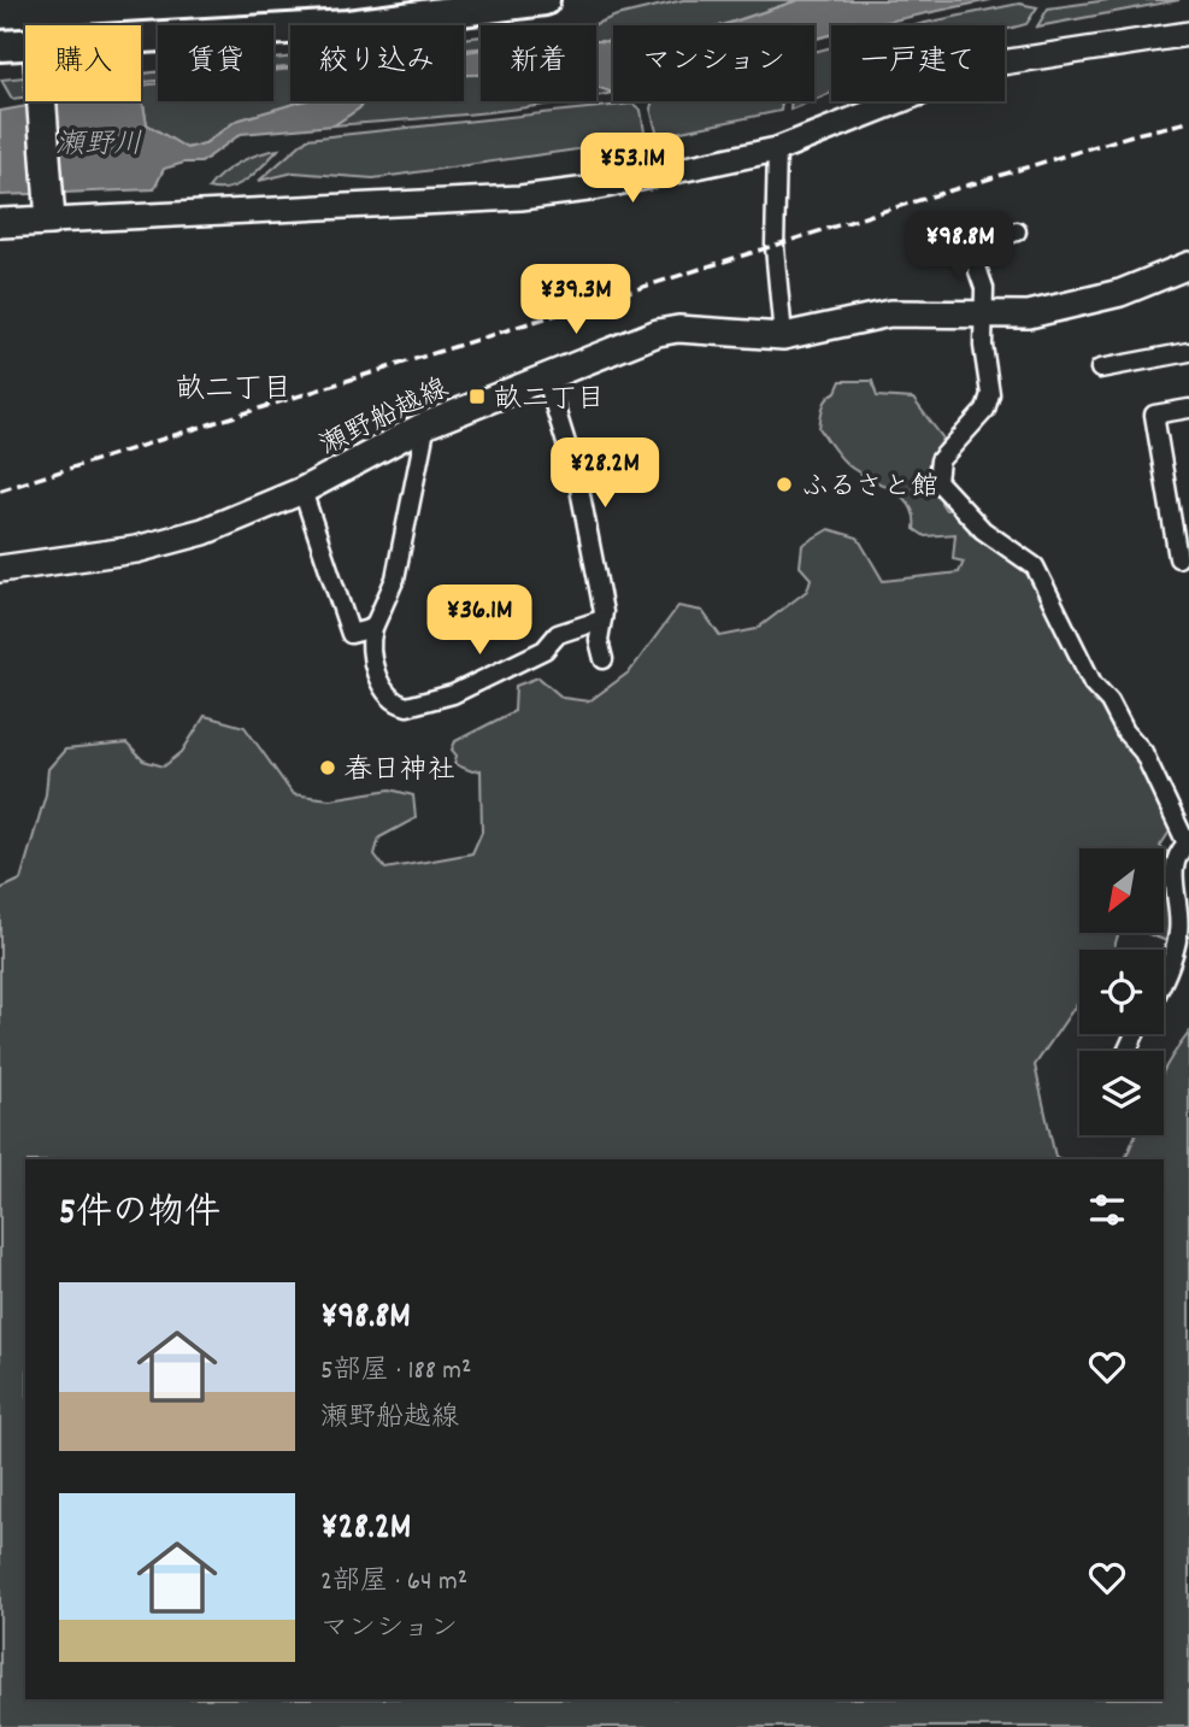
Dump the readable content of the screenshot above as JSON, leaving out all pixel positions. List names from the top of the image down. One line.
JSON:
{"streets":{"main road":["瀬野船越線"]},"districts":["畝二丁目"],"water":["瀬野川"],"places":{"transit":["畝二丁目"],"other":["ふるさと館","春日神社"]},"north":"bottom left","page":{"chip":["購入","賃貸","絞り込み","新着","マンション","一戸建て"],"price":["¥53.1M","¥98.8M","¥39.3M","¥28.2M","¥36.1M"],"heading":"5件の物件","list":[{"name":"¥98.8M","note":"5部屋 · 188 m² · 瀬野船越線"},{"name":"¥28.2M","note":"2部屋 · 64 m² · マンション"}]}}
